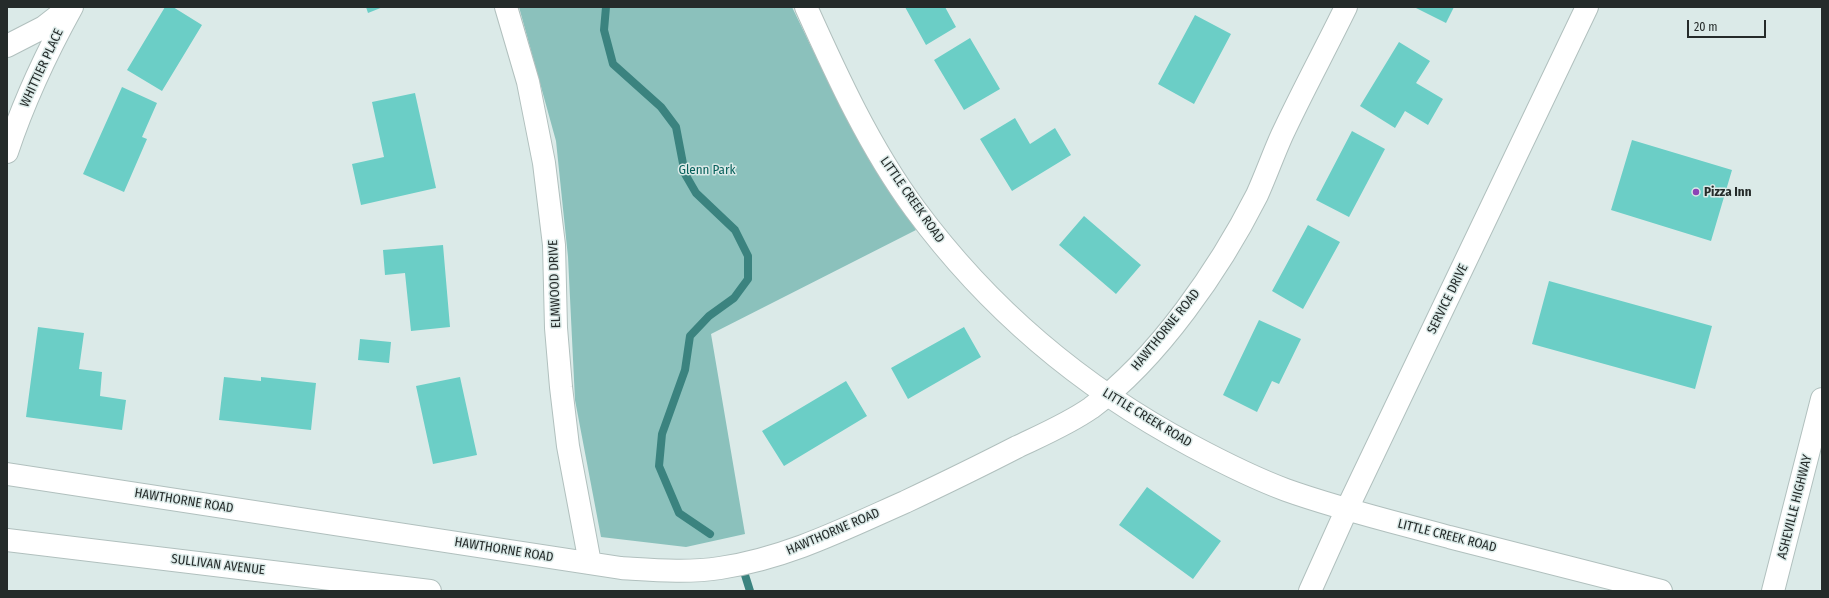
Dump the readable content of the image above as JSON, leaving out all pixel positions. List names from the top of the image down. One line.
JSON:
{"streets":{"street":["WHITTIER PLACE","LITTLE CREEK ROAD","ELMWOOD DRIVE","SERVICE DRIVE","HAWTHORNE ROAD","ASHEVILLE HIGHWAY","SULLIVAN AVENUE"]},"crossings":[["LITTLE CREEK ROAD","SERVICE DRIVE"],["LITTLE CREEK ROAD","HAWTHORNE ROAD"],["ELMWOOD DRIVE","HAWTHORNE ROAD"]],"parks":["Glenn Park"],"places":["Pizza Inn"],"scale_bar":"20 m"}
